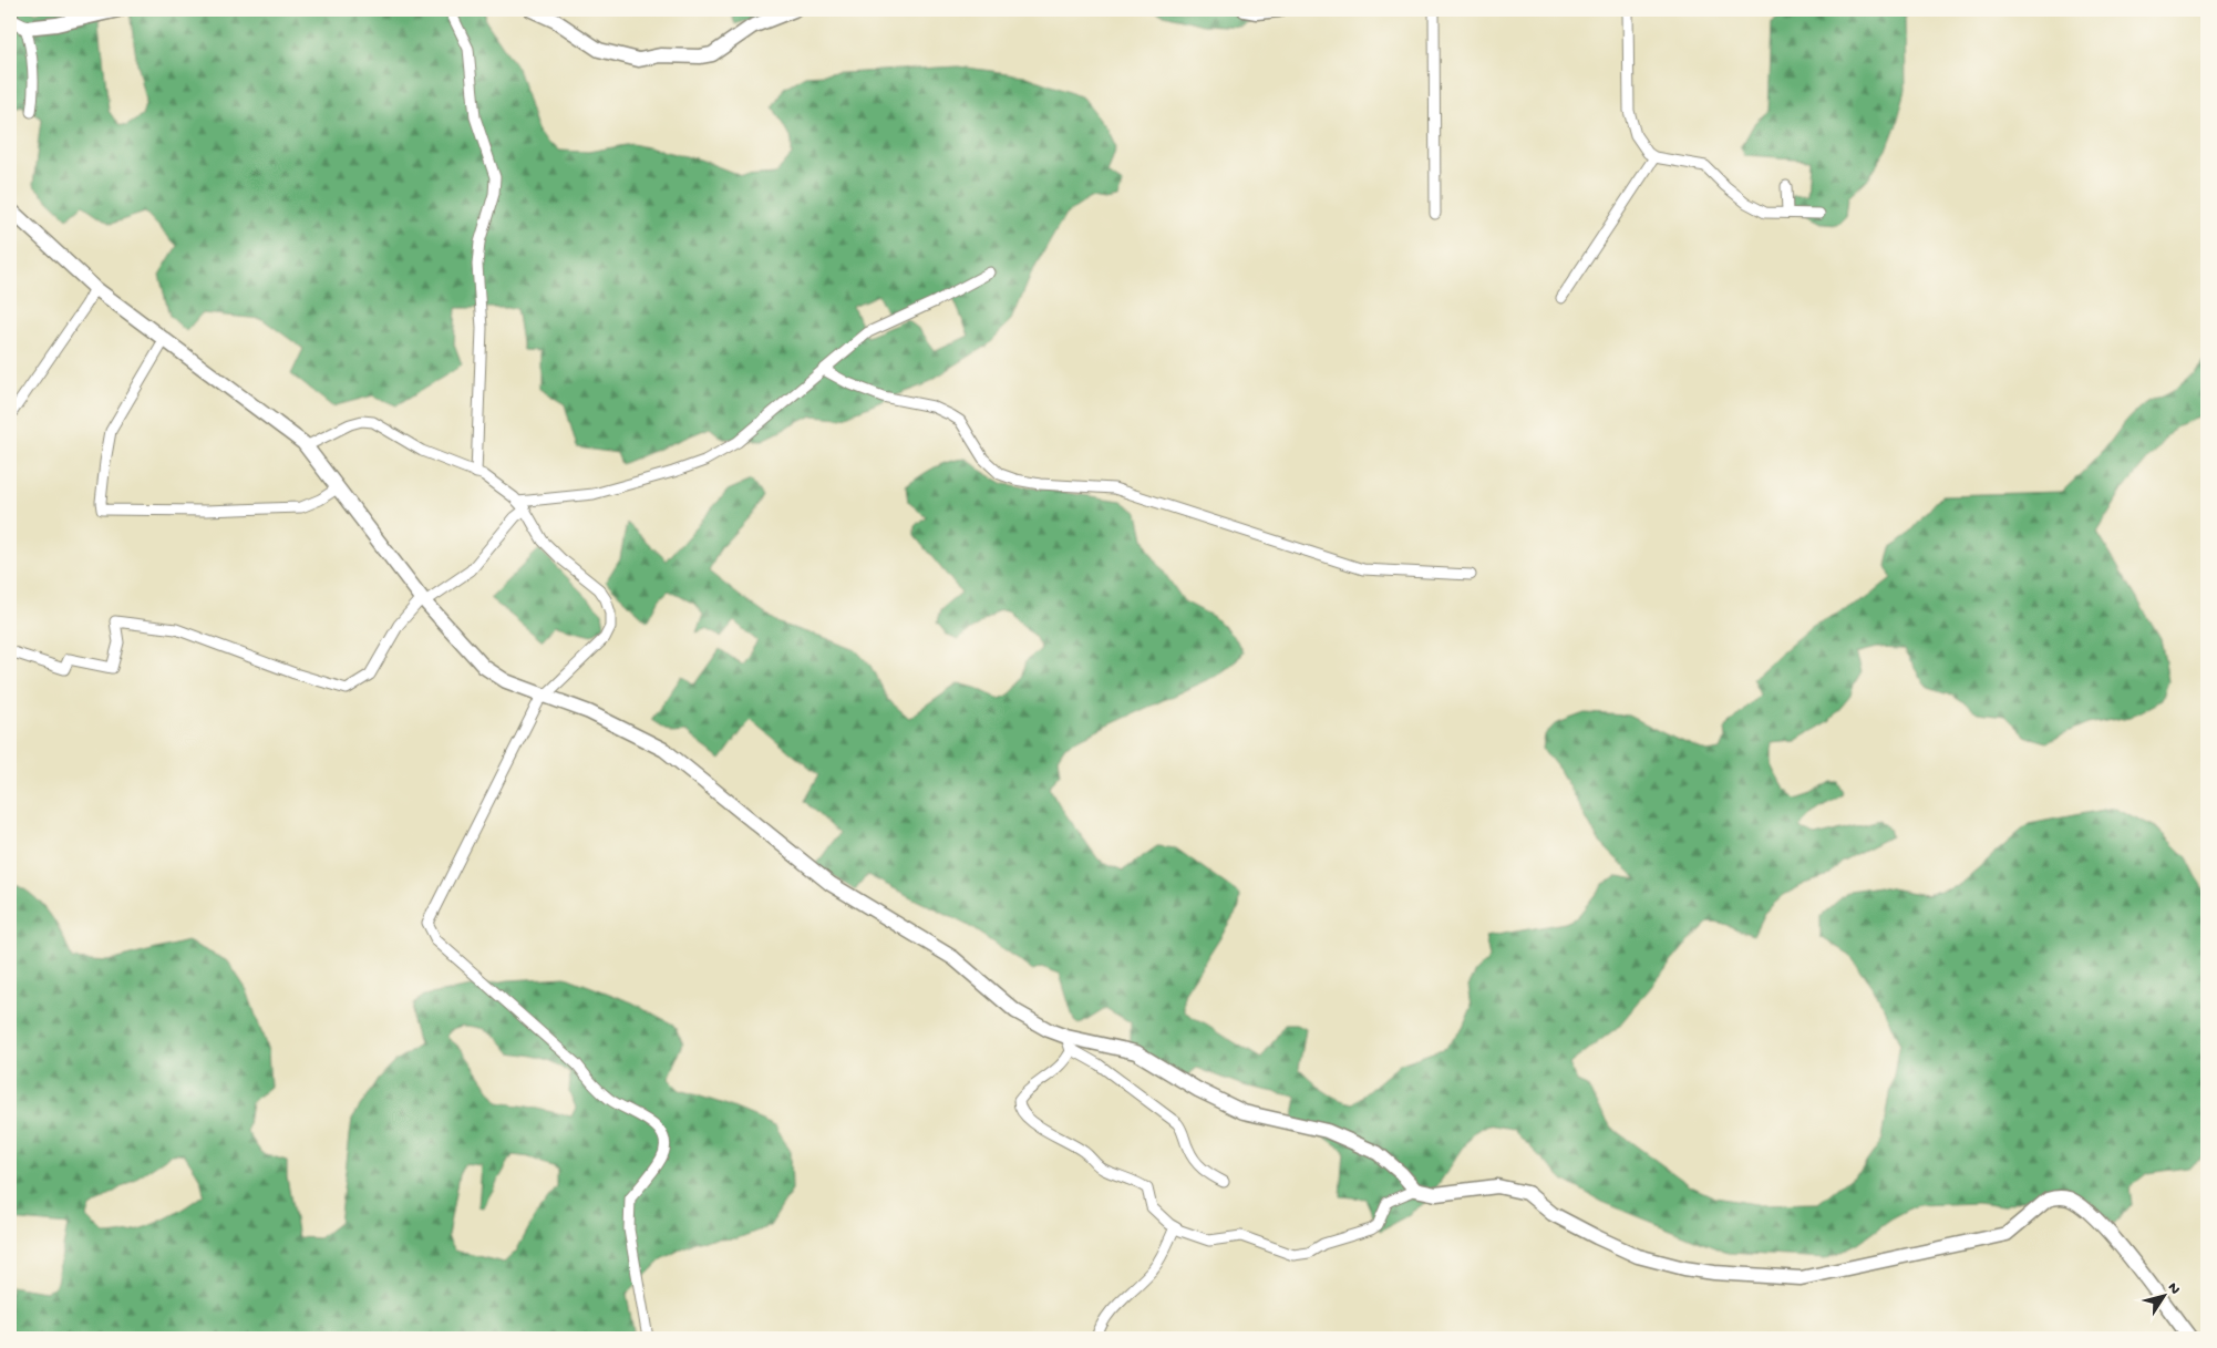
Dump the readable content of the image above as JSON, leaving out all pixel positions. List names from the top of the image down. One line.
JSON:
{"north":"top right"}
